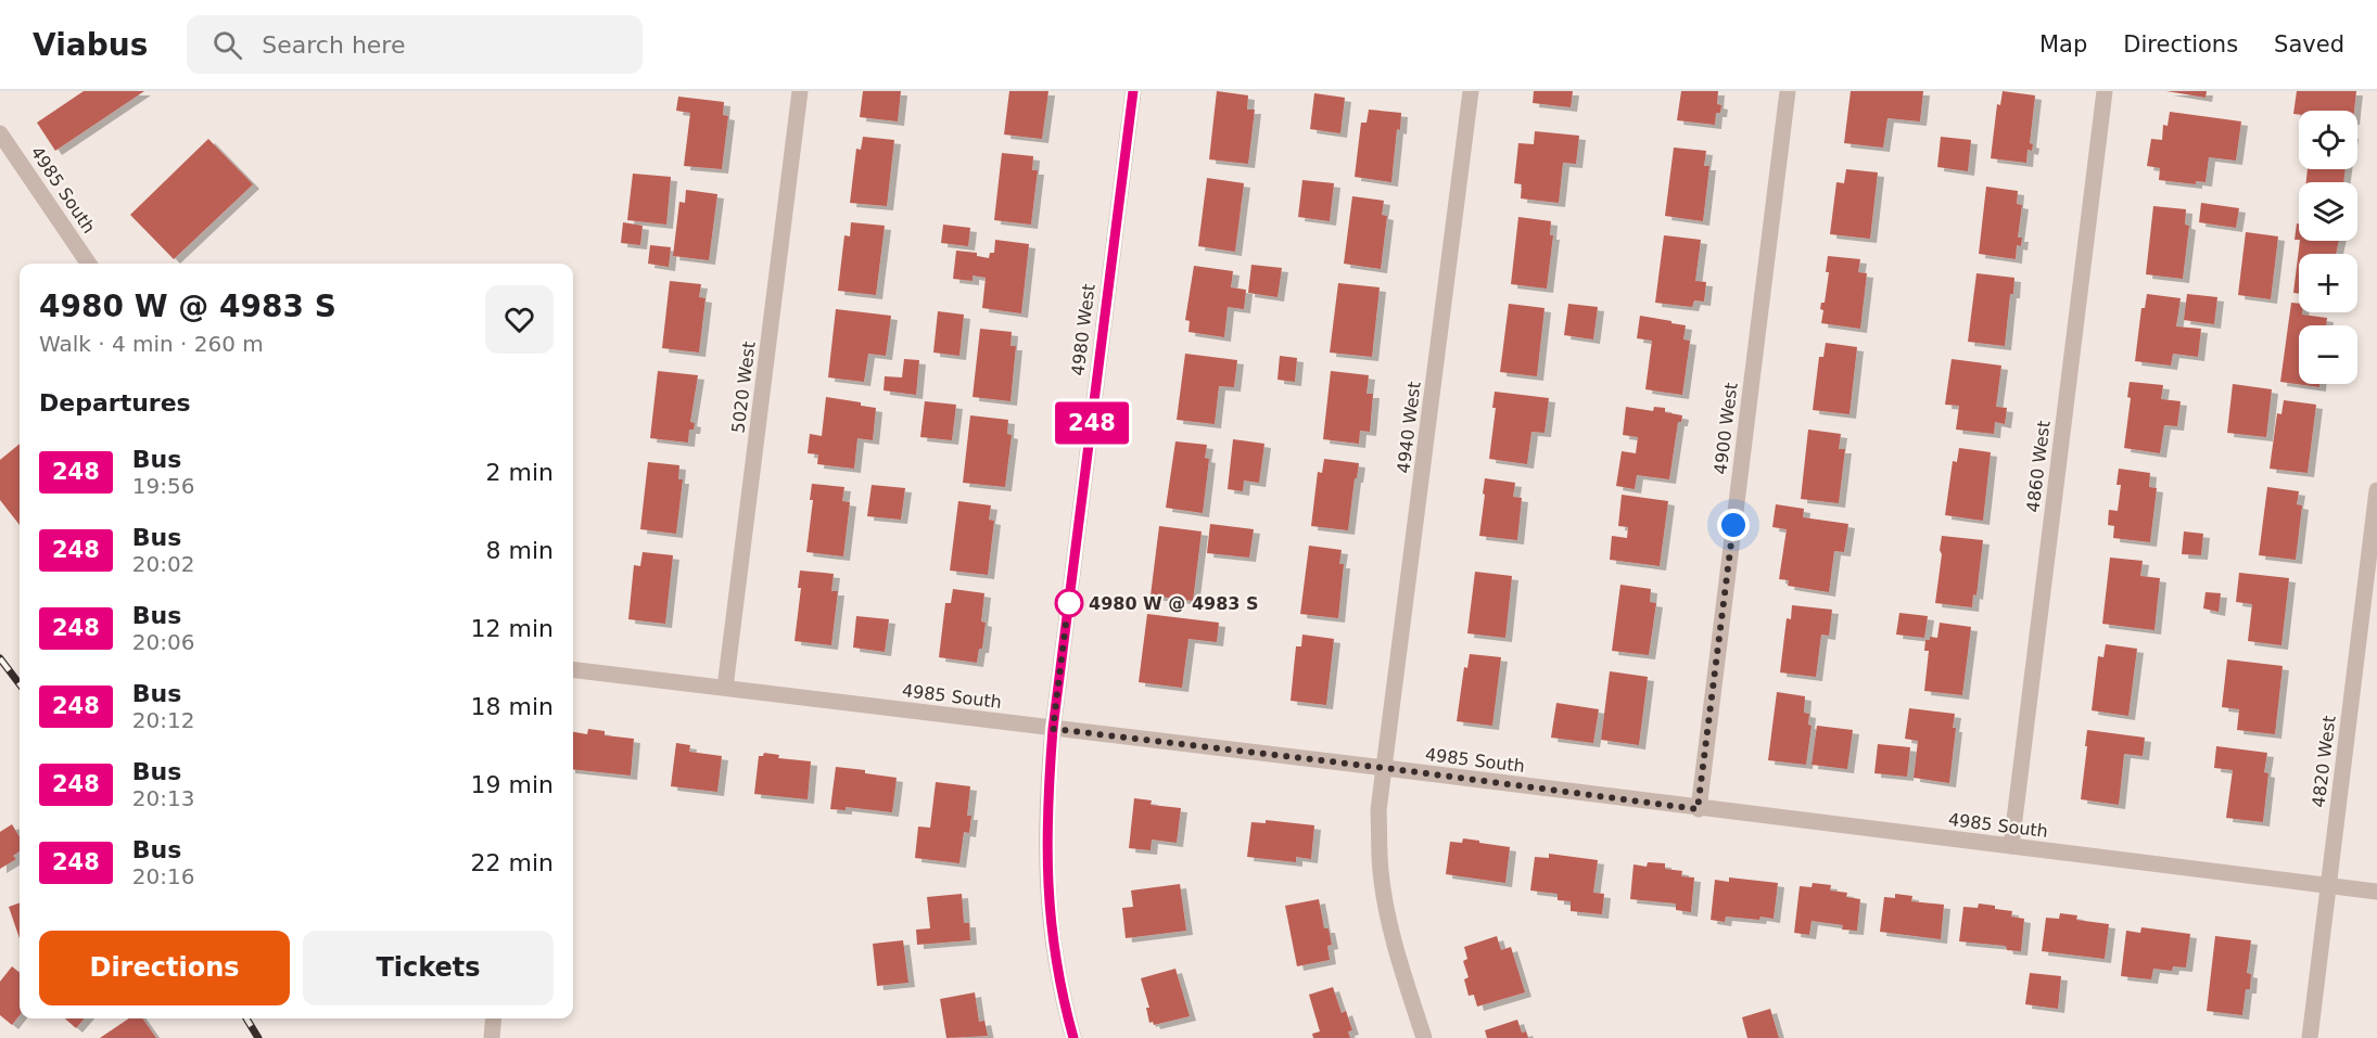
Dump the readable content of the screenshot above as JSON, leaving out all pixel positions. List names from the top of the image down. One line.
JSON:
{"streets":{"street":["4985 South","4980 West","5020 West","4940 West","4900 West","4860 West","4820 West"]},"crossings":[["4985 South","4980 West"],["4985 South","5020 West"],["4985 South","4940 West"],["4985 South","4900 West"],["4985 South","4860 West"],["4985 South","4820 West"]],"places":["4980 W @ 4983 S"],"lines":["bus line 248"],"page":{"header":"Viabus","search":"Search here","nav":["Map","Directions","Saved"],"on_map":"248","map_buttons":["+","−"],"heading":[["4980 W @ 4983 S","Walk · 4 min · 260 m"],"Departures"],"list":[{"mark":"248","name":"Bus","note":"19:56","value":"2 min"},{"mark":"248","name":"Bus","note":"20:02","value":"8 min"},{"mark":"248","name":"Bus","note":"20:06","value":"12 min"},{"mark":"248","name":"Bus","note":"20:12","value":"18 min"},{"mark":"248","name":"Bus","note":"20:13","value":"19 min"},{"mark":"248","name":"Bus","note":"20:16","value":"22 min"}],"buttons":["Directions","Tickets"]}}
